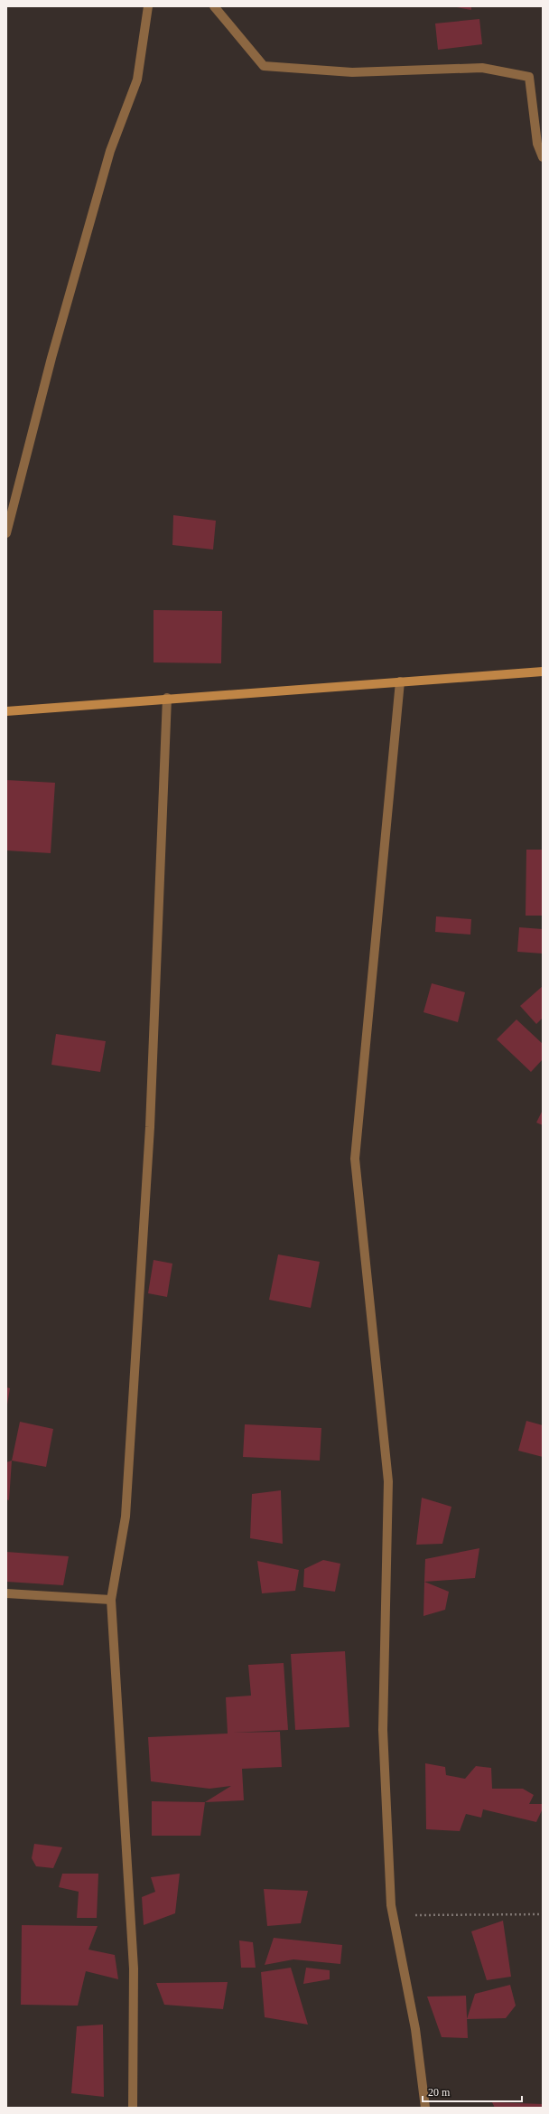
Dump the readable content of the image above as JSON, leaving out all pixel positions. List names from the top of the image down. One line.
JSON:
{"scale_bar":"20 m"}
